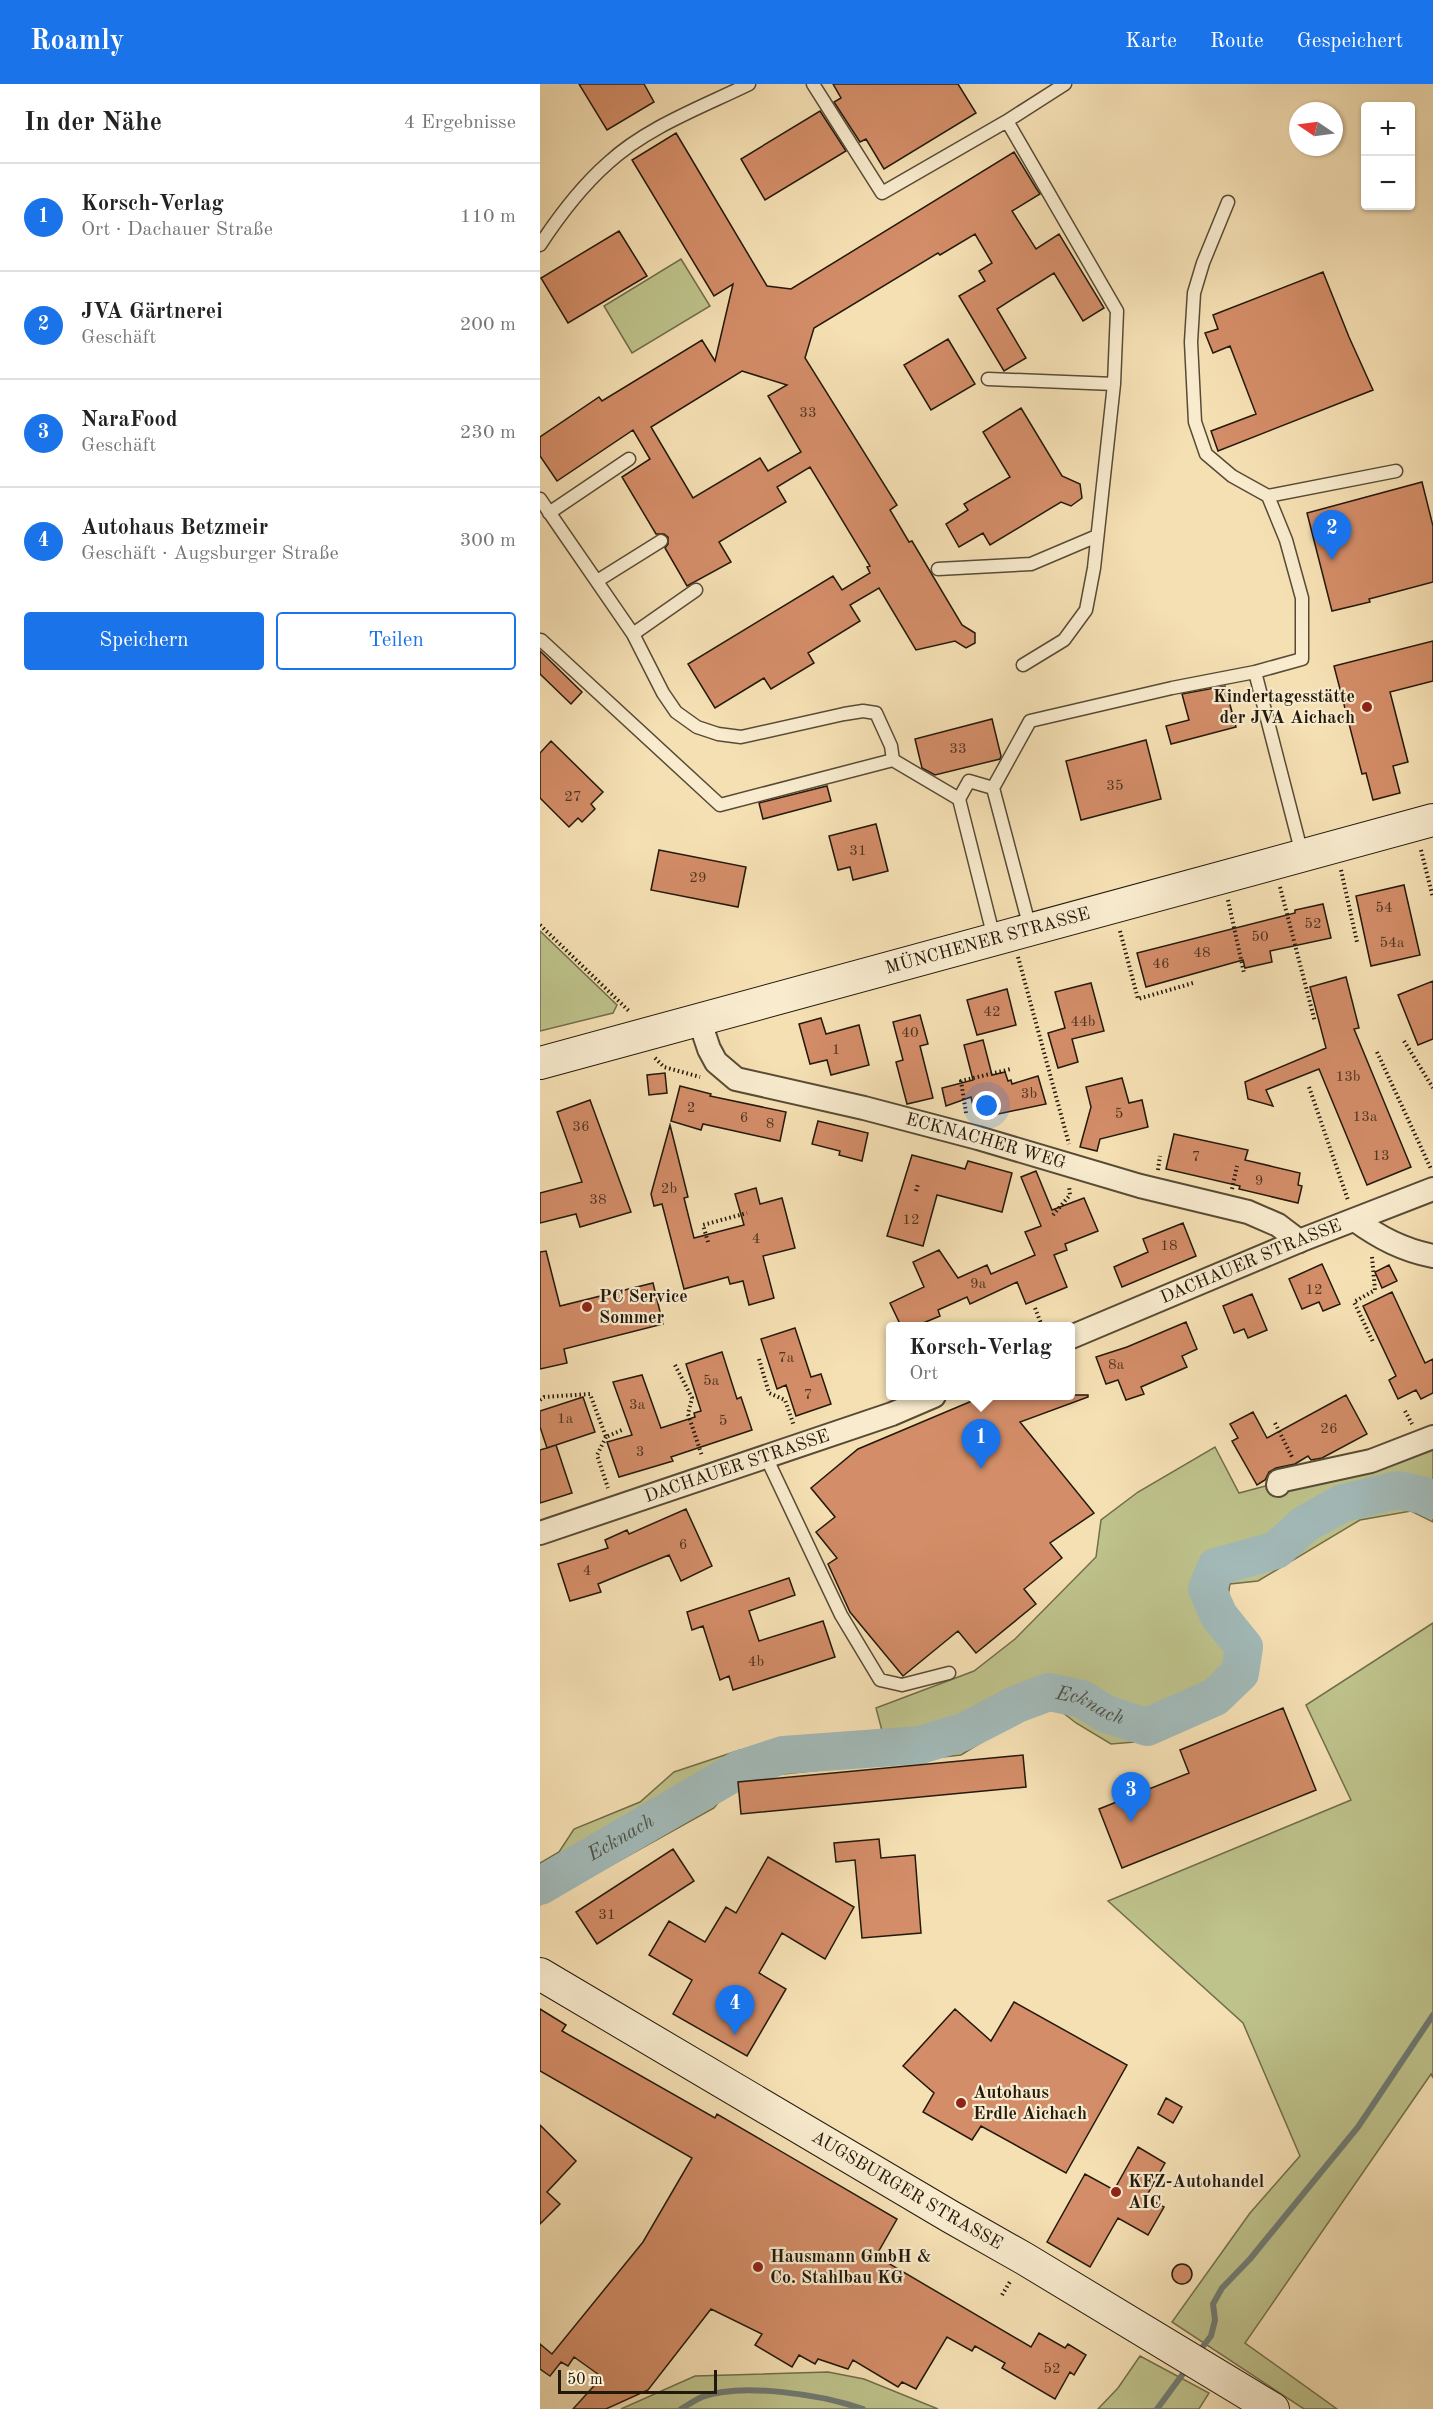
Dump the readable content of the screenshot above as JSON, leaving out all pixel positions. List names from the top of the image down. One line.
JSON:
{"streets":{"main road":["MÜNCHENER STRASSE","AUGSBURGER STRASSE"],"street":["ECKNACHER WEG","DACHAUER STRASSE"]},"crossings":[["ECKNACHER WEG","DACHAUER STRASSE"]],"water":["Ecknach"],"places":["Kindertagesstätte der JVA Aichach","PC Service Sommer","Autohaus Erdle Aichach","KFZ-Autohandel AIC","Hausmann GmbH & Co. Stahlbau KG"],"house_numbers":["33","33","35","27","31","29","54","52","50","54a","48","46","42","44b","40","1","13b","3b","2","5","13a","6","8","36","13","7","9","2b","38","12","4","18","9a","12","7a","8a","5a","7","3a","1a","5","26","3","6","4","4b","31","52"],"scale_bar":"50 m","north":"left","page":{"header":"Roamly","nav":["Karte","Route","Gespeichert"],"heading":["In der Nähe","4 Ergebnisse"],"map_buttons":["+","−"],"list":[{"mark":"1","name":"Korsch-Verlag","note":"Ort · Dachauer Straße","value":"110 m"},{"mark":"2","name":"JVA Gärtnerei","note":"Geschäft","value":"200 m"},{"mark":"3","name":"NaraFood","note":"Geschäft","value":"230 m"},{"mark":"4","name":"Autohaus Betzmeir","note":"Geschäft · Augsburger Straße","value":"300 m"}],"pins":["2","1","3","4"],"buttons":["Speichern","Teilen"],"popup":["Korsch-Verlag","Ort"],"scale":"50 m"}}
